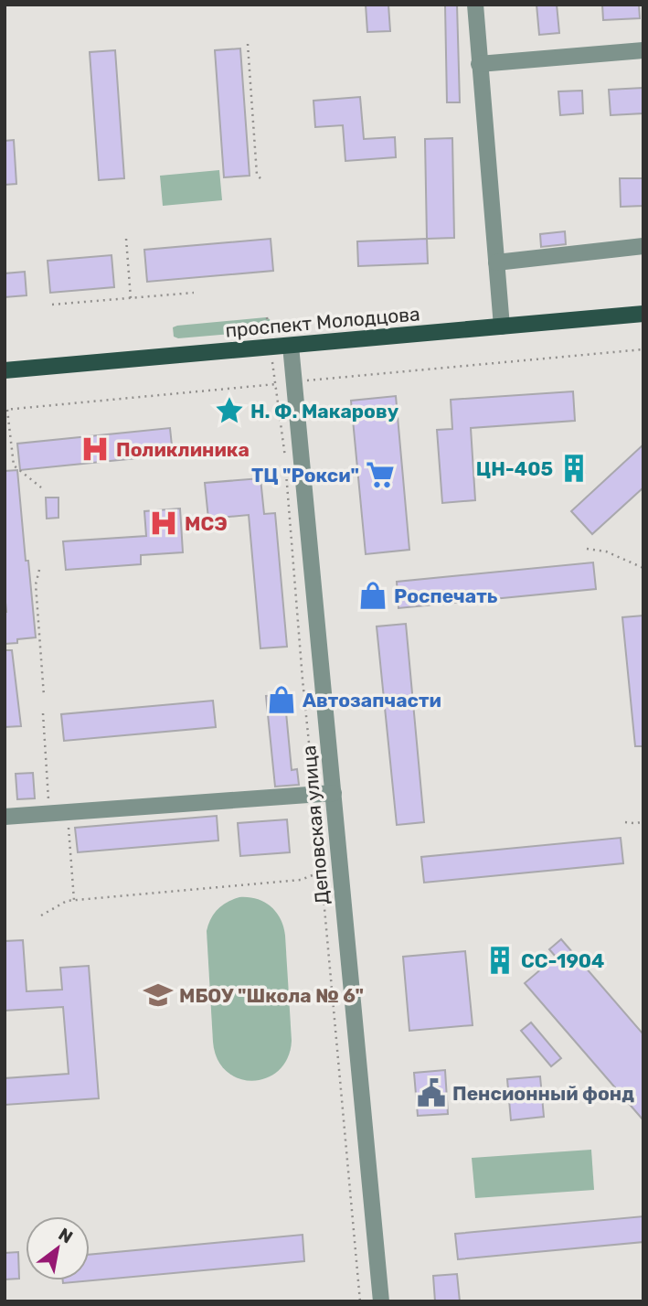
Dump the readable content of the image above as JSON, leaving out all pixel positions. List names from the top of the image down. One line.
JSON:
{"streets":{"main road":["проспект Молодцова"],"street":["Деповская улица"]},"crossings":[["проспект Молодцова","Деповская улица"]],"places":{"place":["Н. Ф. Макарову"],"hospital":["Поликлиника","МСЭ"],"building":["ЦН-405","СС-1904"],"supermarket":["ТЦ \"Рокси\""],"shop":["Роспечать","Автозапчасти"],"school or university":["МБОУ \"Школа № 6\""],"public building":["Пенсионный фонд"]},"north":"top right"}
